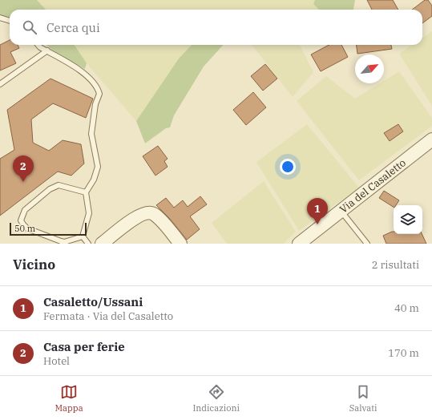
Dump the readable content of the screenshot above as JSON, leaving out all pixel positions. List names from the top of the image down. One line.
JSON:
{"streets":{"street":["Via del Casaletto"]},"scale_bar":"50 m","north":"top right","page":{"search":"Cerca qui","pins":["2","1"],"scale":"50 m","heading":["Vicino","2 risultati"],"list":[{"mark":"1","name":"Casaletto/Ussani","note":"Fermata · Via del Casaletto","value":"40 m"},{"mark":"2","name":"Casa per ferie","note":"Hotel","value":"170 m"}],"nav":["Mappa","Indicazioni","Salvati"]}}
